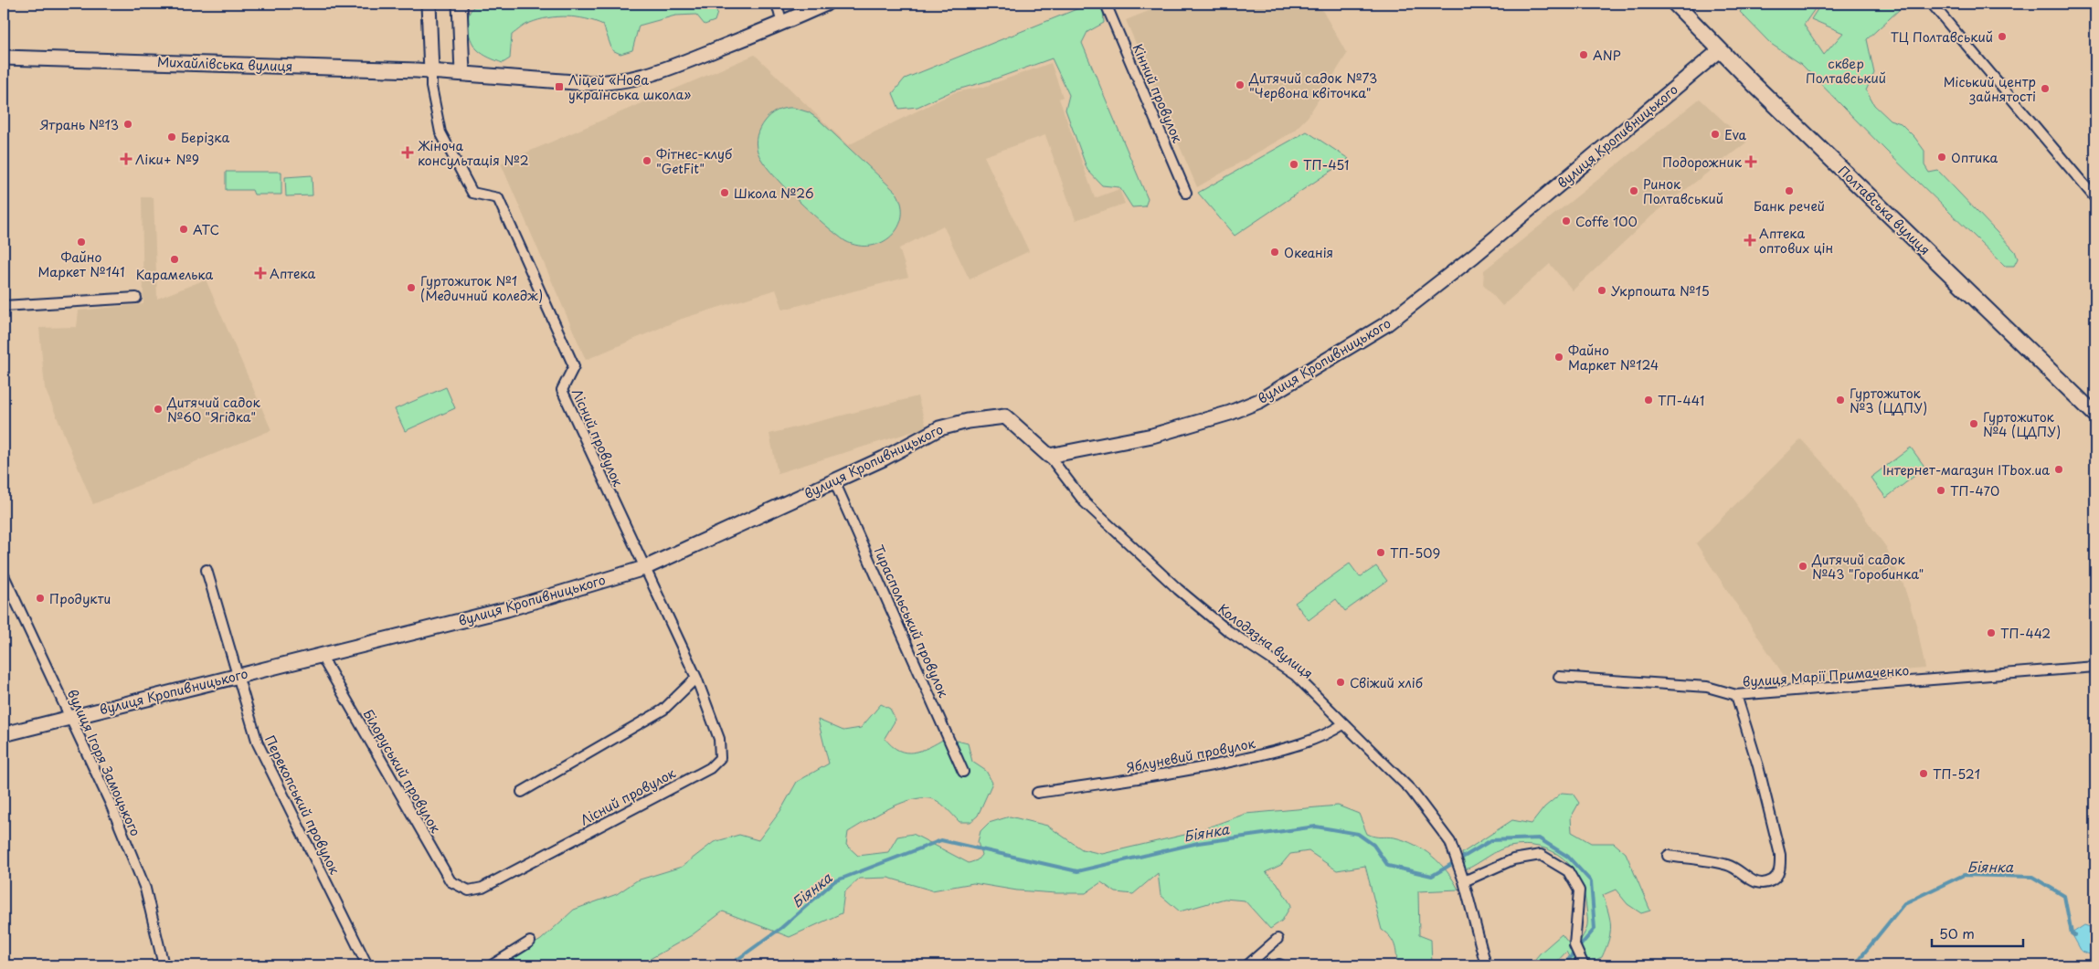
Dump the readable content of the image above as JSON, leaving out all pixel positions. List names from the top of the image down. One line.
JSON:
{"streets":{"main road":["Михайлівська вулиця","вулиця Кропивницького","Полтавська вулиця"],"street":["Кінний провулок","Лісний провулок","Тираспольський провулок","Колодязна вулиця","вулиця Марії Примаченко","Яблуневий провулок","вулиця Ігоря Замоцького","Білоруський провулок","Перекопський провулок"]},"crossings":[["Михайлівська вулиця","Лісний провулок"],["вулиця Кропивницького","Полтавська вулиця"],["вулиця Кропивницького","Лісний провулок"],["вулиця Кропивницького","Тираспольський провулок"],["вулиця Кропивницького","Колодязна вулиця"],["вулиця Кропивницького","вулиця Ігоря Замоцького"],["вулиця Кропивницького","Білоруський провулок"],["вулиця Кропивницького","Перекопський провулок"],["Лісний провулок","Білоруський провулок"],["Колодязна вулиця","Яблуневий провулок"]],"water":["Біянка"],"parks":["сквер Полтавський"],"places":{"other":["ТЦ Полтавський","ANP","Дитячий садок №73 \"Червона квіточка\"","Міський центр зайнятості","Ятрань №13","Eva","Берізка","Оптика","Фітнес-клуб \"GetFit\"","ТП-451","Ринок Полтавський","Банк речей","Школа №26","Coffe 100","АТС","Файно Маркет №141","Океанія","Карамелька","Гуртожиток №1 (Медичний коледж)","Укрпошта №15","Файно Маркет №124","ТП-441","Гуртожиток №3 (ЦДПУ)","Дитячий садок №60 \"Ягідка\"","Гуртожиток №4 (ЦДПУ)","Інтернет-магазин ITbox.ua","ТП-470","ТП-509","Дитячий садок №43 \"Горобинка\"","Продукти","ТП-442","Свіжий хліб","ТП-521"],"transit":["Ліцей «Нова українська школа»"],"health":["Жіноча консультація №2","Ліки+ №9","Подорожник","Аптека оптових цін","Аптека"]},"scale_bar":"50 m"}
